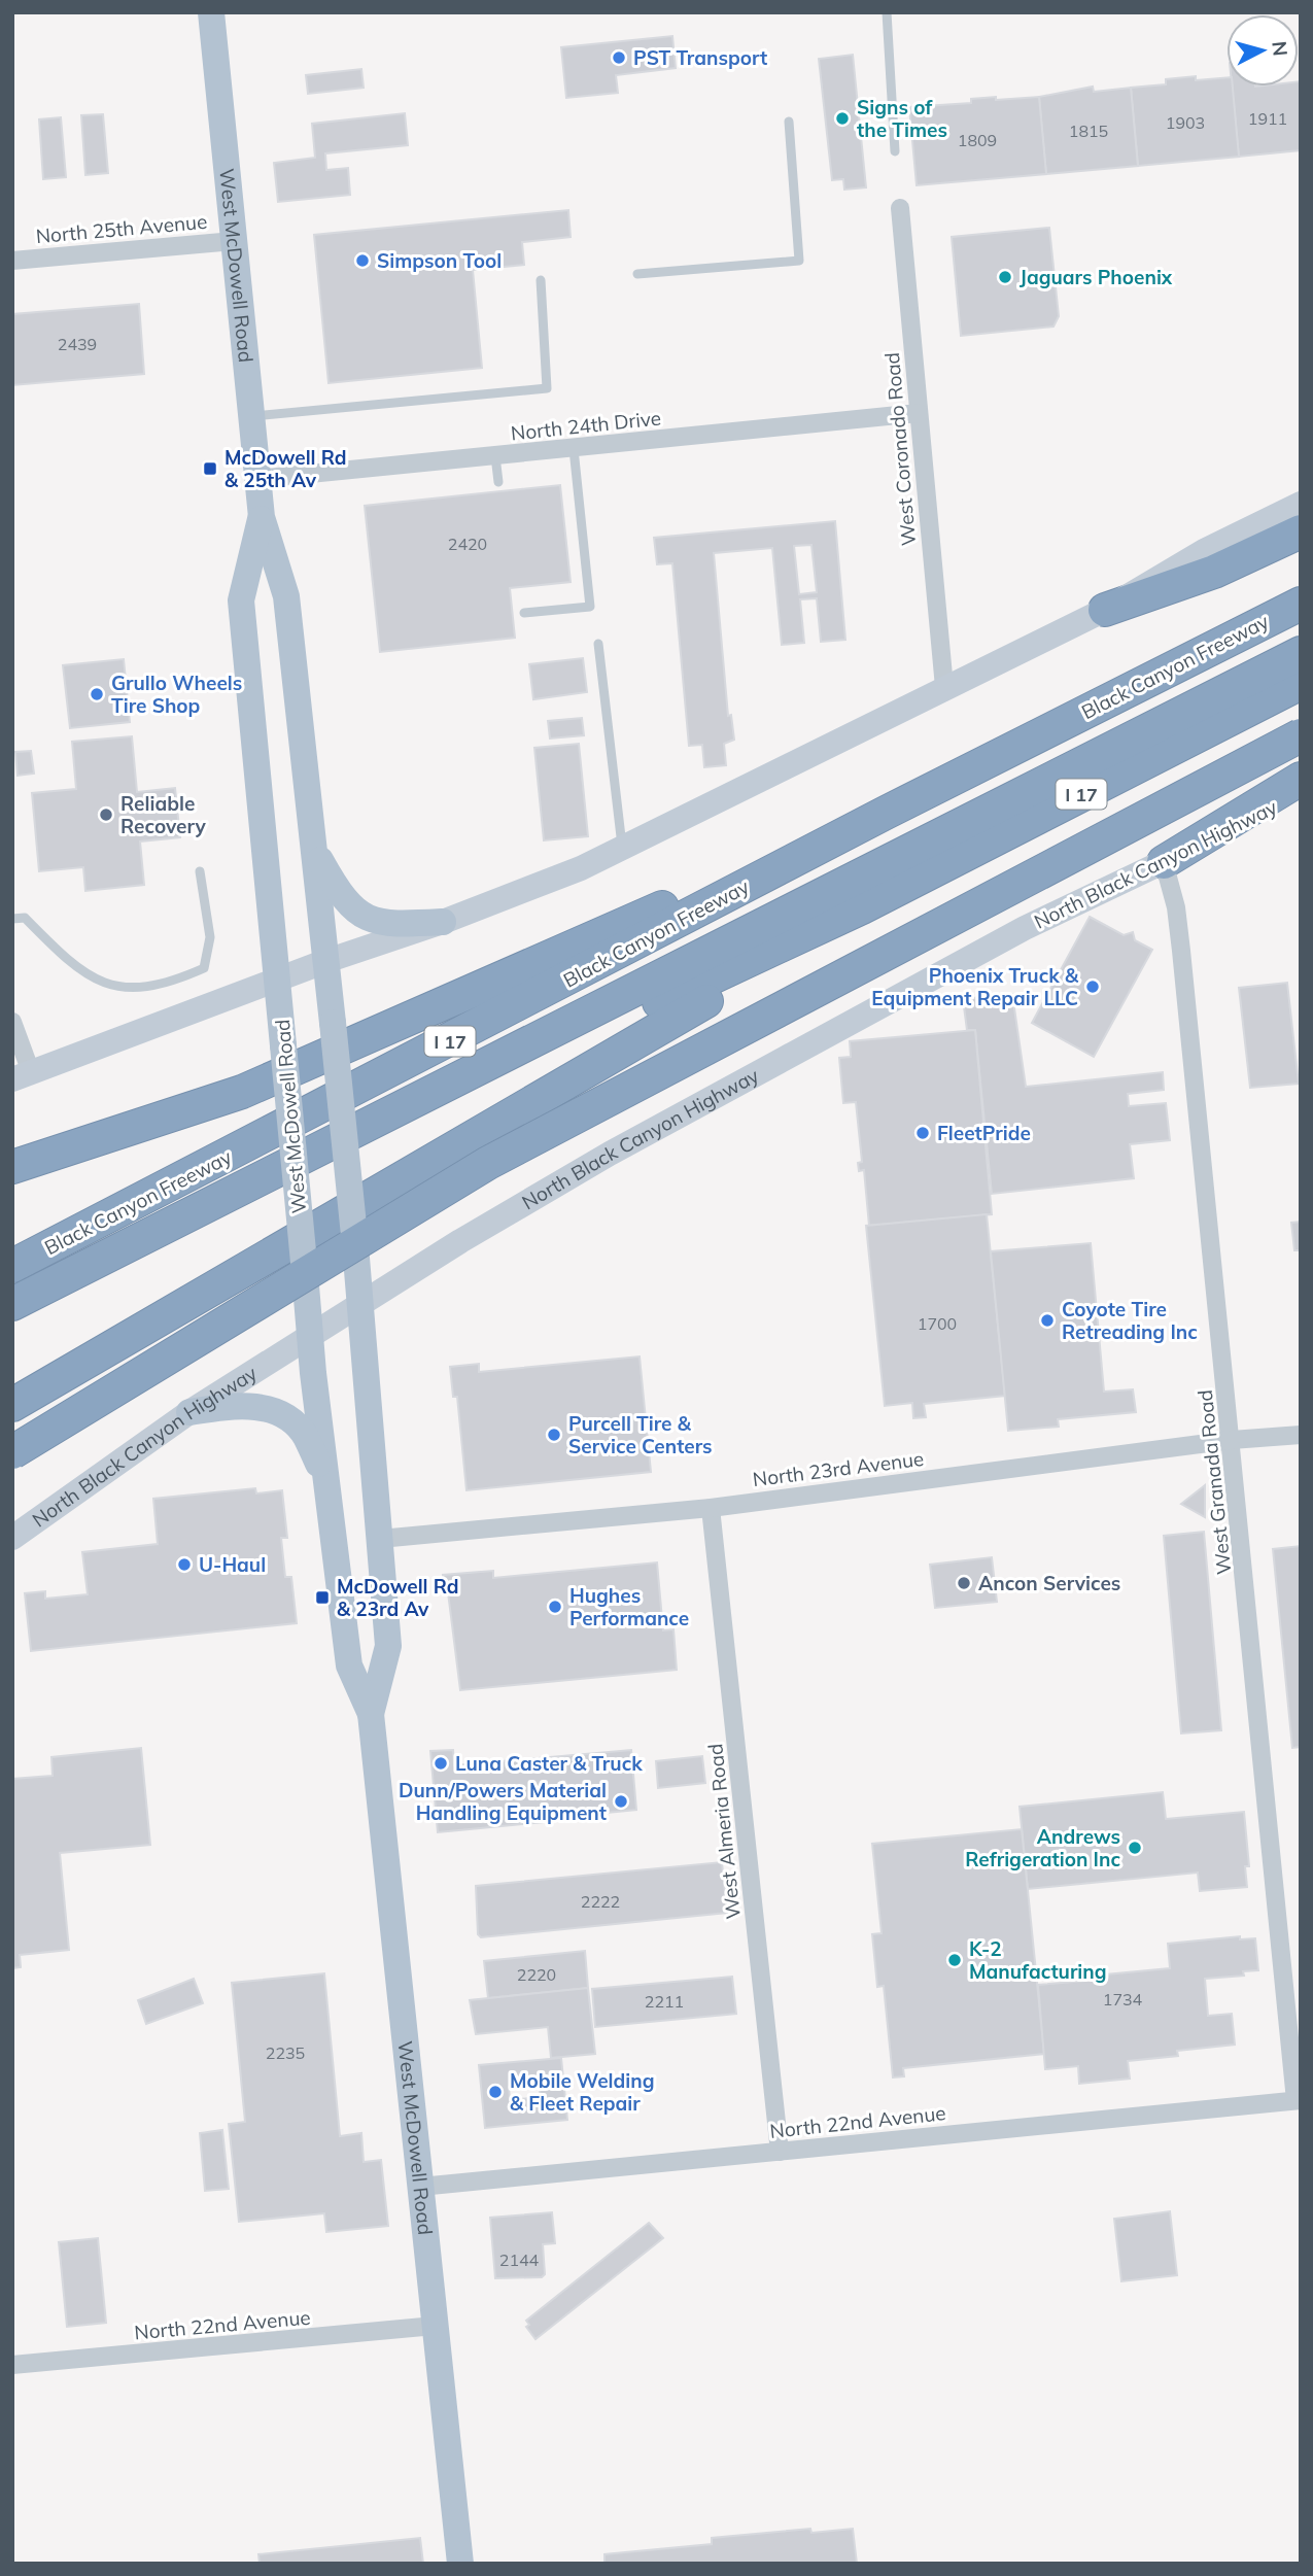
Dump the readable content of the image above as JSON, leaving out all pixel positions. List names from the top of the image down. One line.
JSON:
{"streets":{"highway":["Black Canyon Freeway","I 17"],"main road":["West McDowell Road","North Black Canyon Highway"],"street":["North 25th Avenue","North 24th Drive","West Coronado Road","North 23rd Avenue","West Granada Road","West Almeria Road","North 22nd Avenue"]},"crossings":[["North 25th Avenue","West McDowell Road"],["West McDowell Road","North 24th Drive"],["West McDowell Road","North Black Canyon Highway"],["West McDowell Road","North 23rd Avenue"],["West McDowell Road","North 22nd Avenue"],["North 24th Drive","West Coronado Road"],["North Black Canyon Highway","West Granada Road"],["North 23rd Avenue","West Granada Road"],["North 23rd Avenue","West Almeria Road"],["West Granada Road","North 22nd Avenue"],["West Almeria Road","North 22nd Avenue"]],"places":{"other":["PST Transport","Signs of the Times","Simpson Tool","Jaguars Phoenix","Grullo Wheels Tire Shop","Reliable Recovery","Phoenix Truck & Equipment Repair LLC","FleetPride","Coyote Tire Retreading Inc","Purcell Tire & Service Centers","U-Haul","Ancon Services","Hughes Performance","Luna Caster & Truck","Dunn/Powers Material Handling Equipment","Andrews Refrigeration Inc","K-2 Manufacturing","Mobile Welding & Fleet Repair"],"transit":["McDowell Rd & 25th Av","McDowell Rd & 23rd Av"]},"house_numbers":["1911","1903","1815","1809","2439","2420","1700","2222","2220","1734","2211","2235","2144"],"north":"right"}
